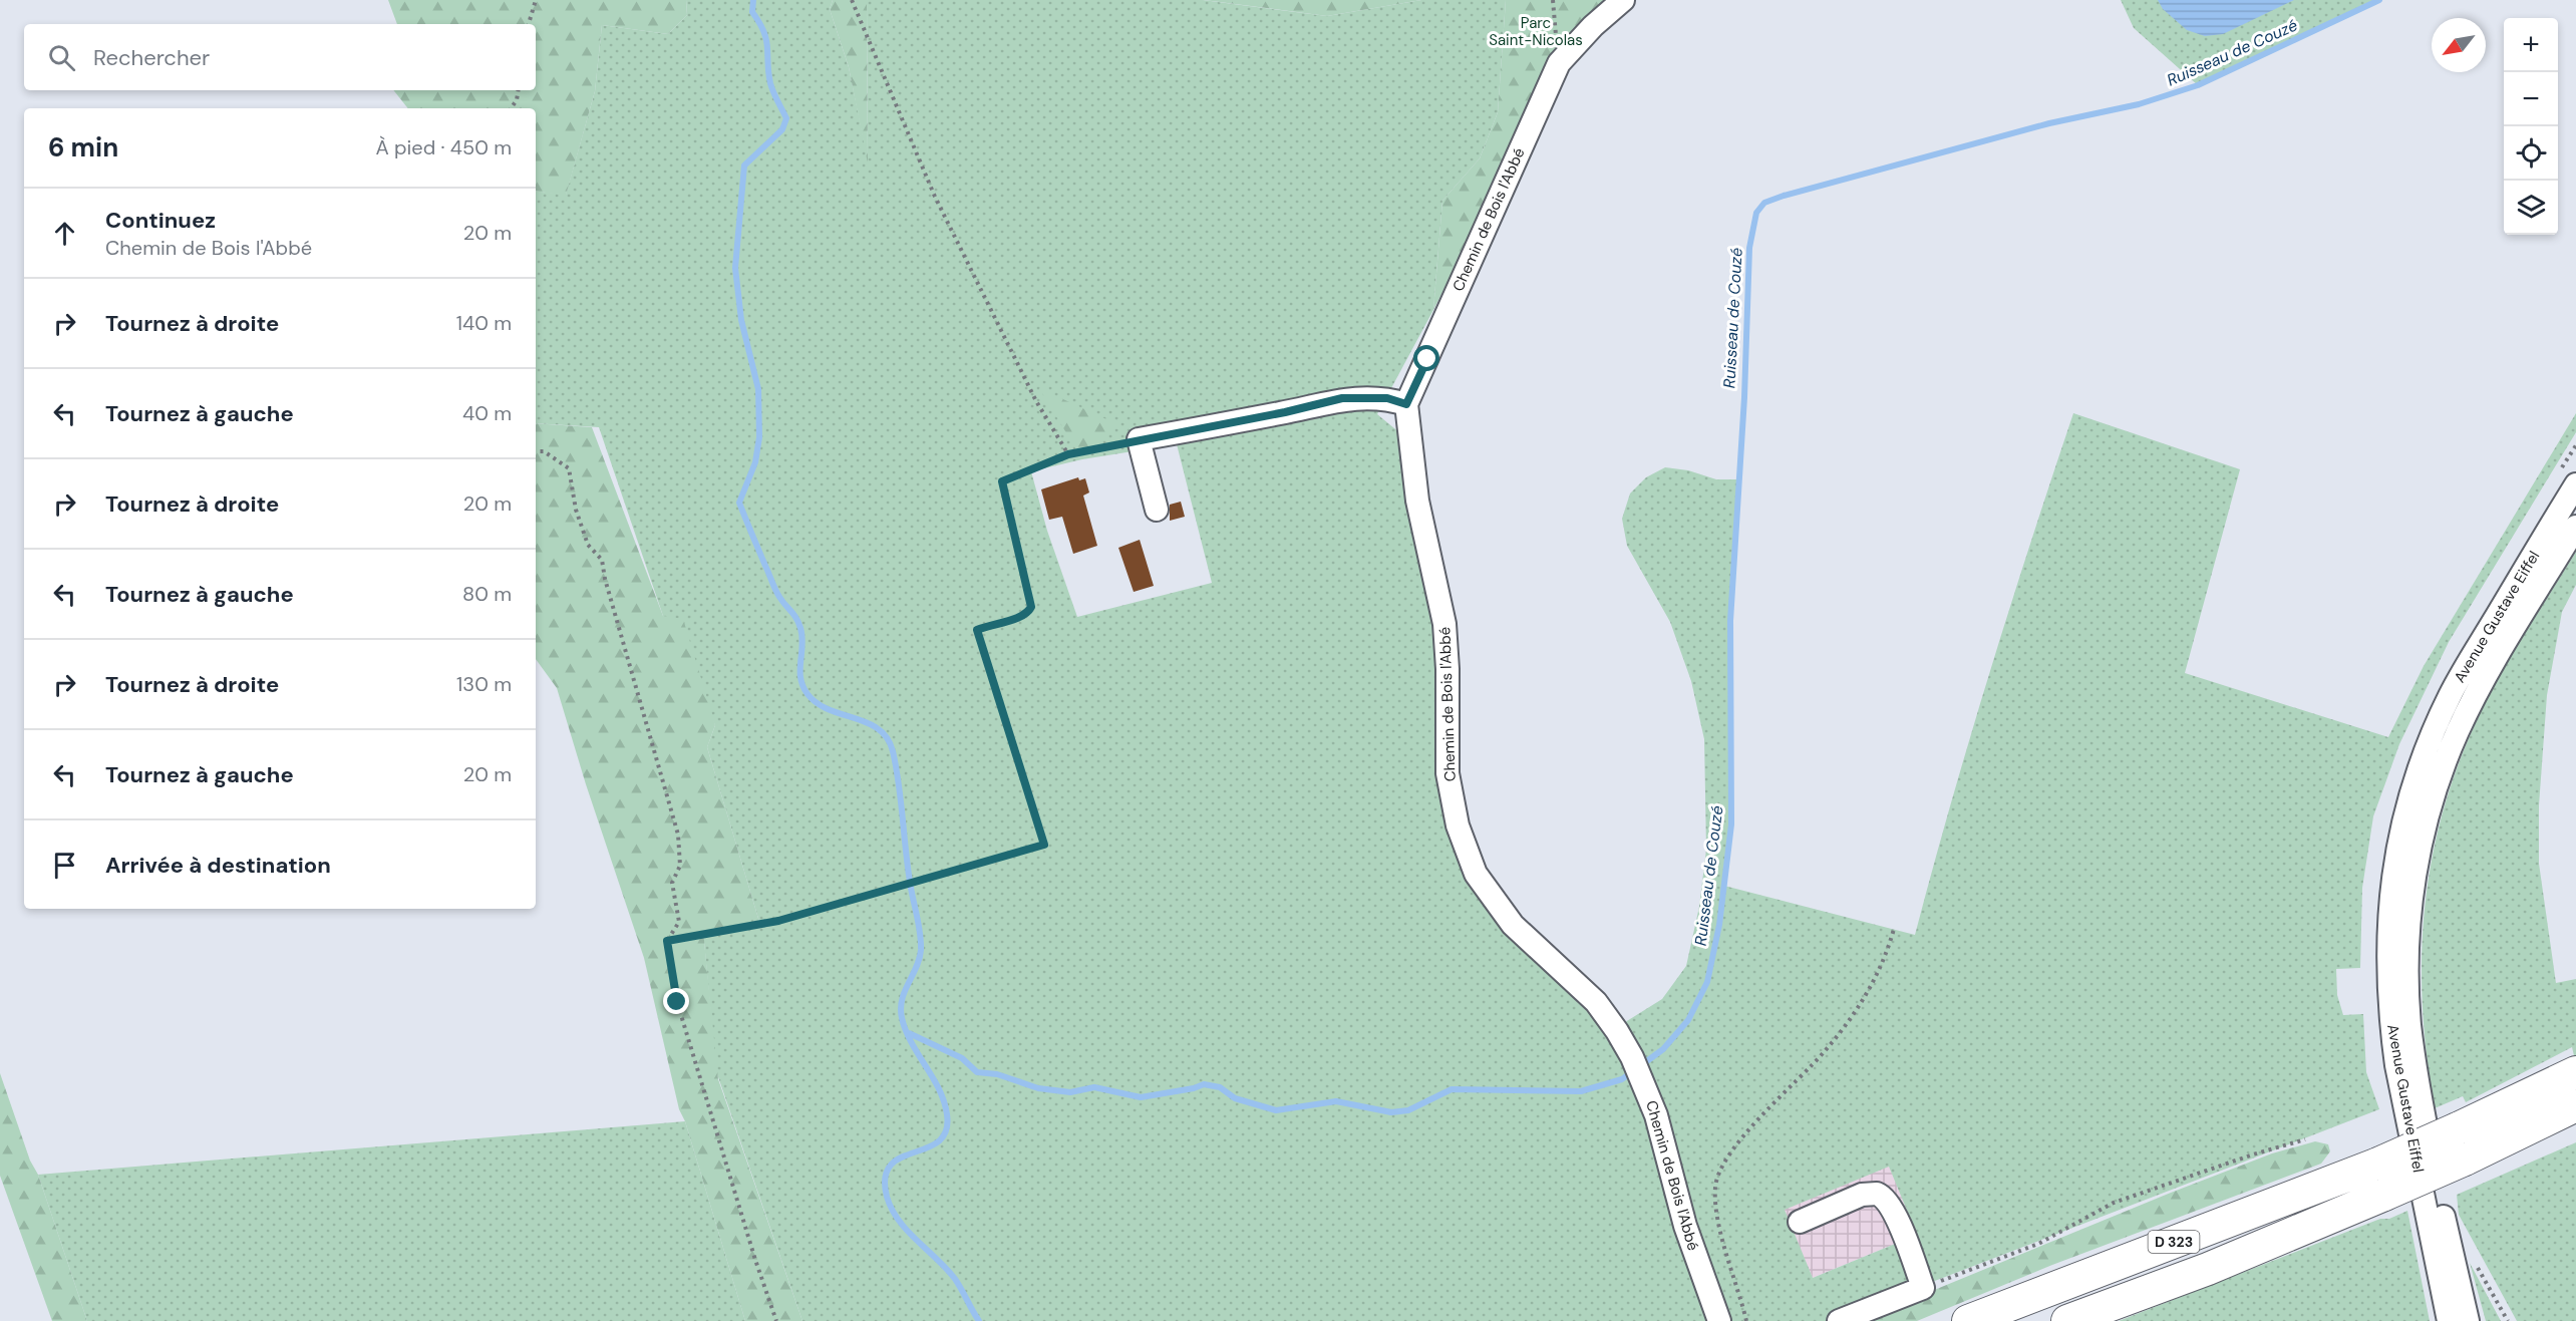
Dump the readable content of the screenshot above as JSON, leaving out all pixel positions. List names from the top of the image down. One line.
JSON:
{"streets":{"highway":["D 323"],"street":["Chemin de Bois l'Abbé","Avenue Gustave Eiffel"]},"water":["Ruisseau de Couzé"],"parks":["Parc Saint-Nicolas"],"north":"bottom left","page":{"map_buttons":["+","−"],"search":"Rechercher","heading":["6 min","À pied · 450 m"],"list":[["Continuez","Chemin de Bois l'Abbé","20 m"],["Tournez à droite","140 m"],["Tournez à gauche","40 m"],["Tournez à droite","20 m"],["Tournez à gauche","80 m"],["Tournez à droite","130 m"],["Tournez à gauche","20 m"],"Arrivée à destination"]}}
